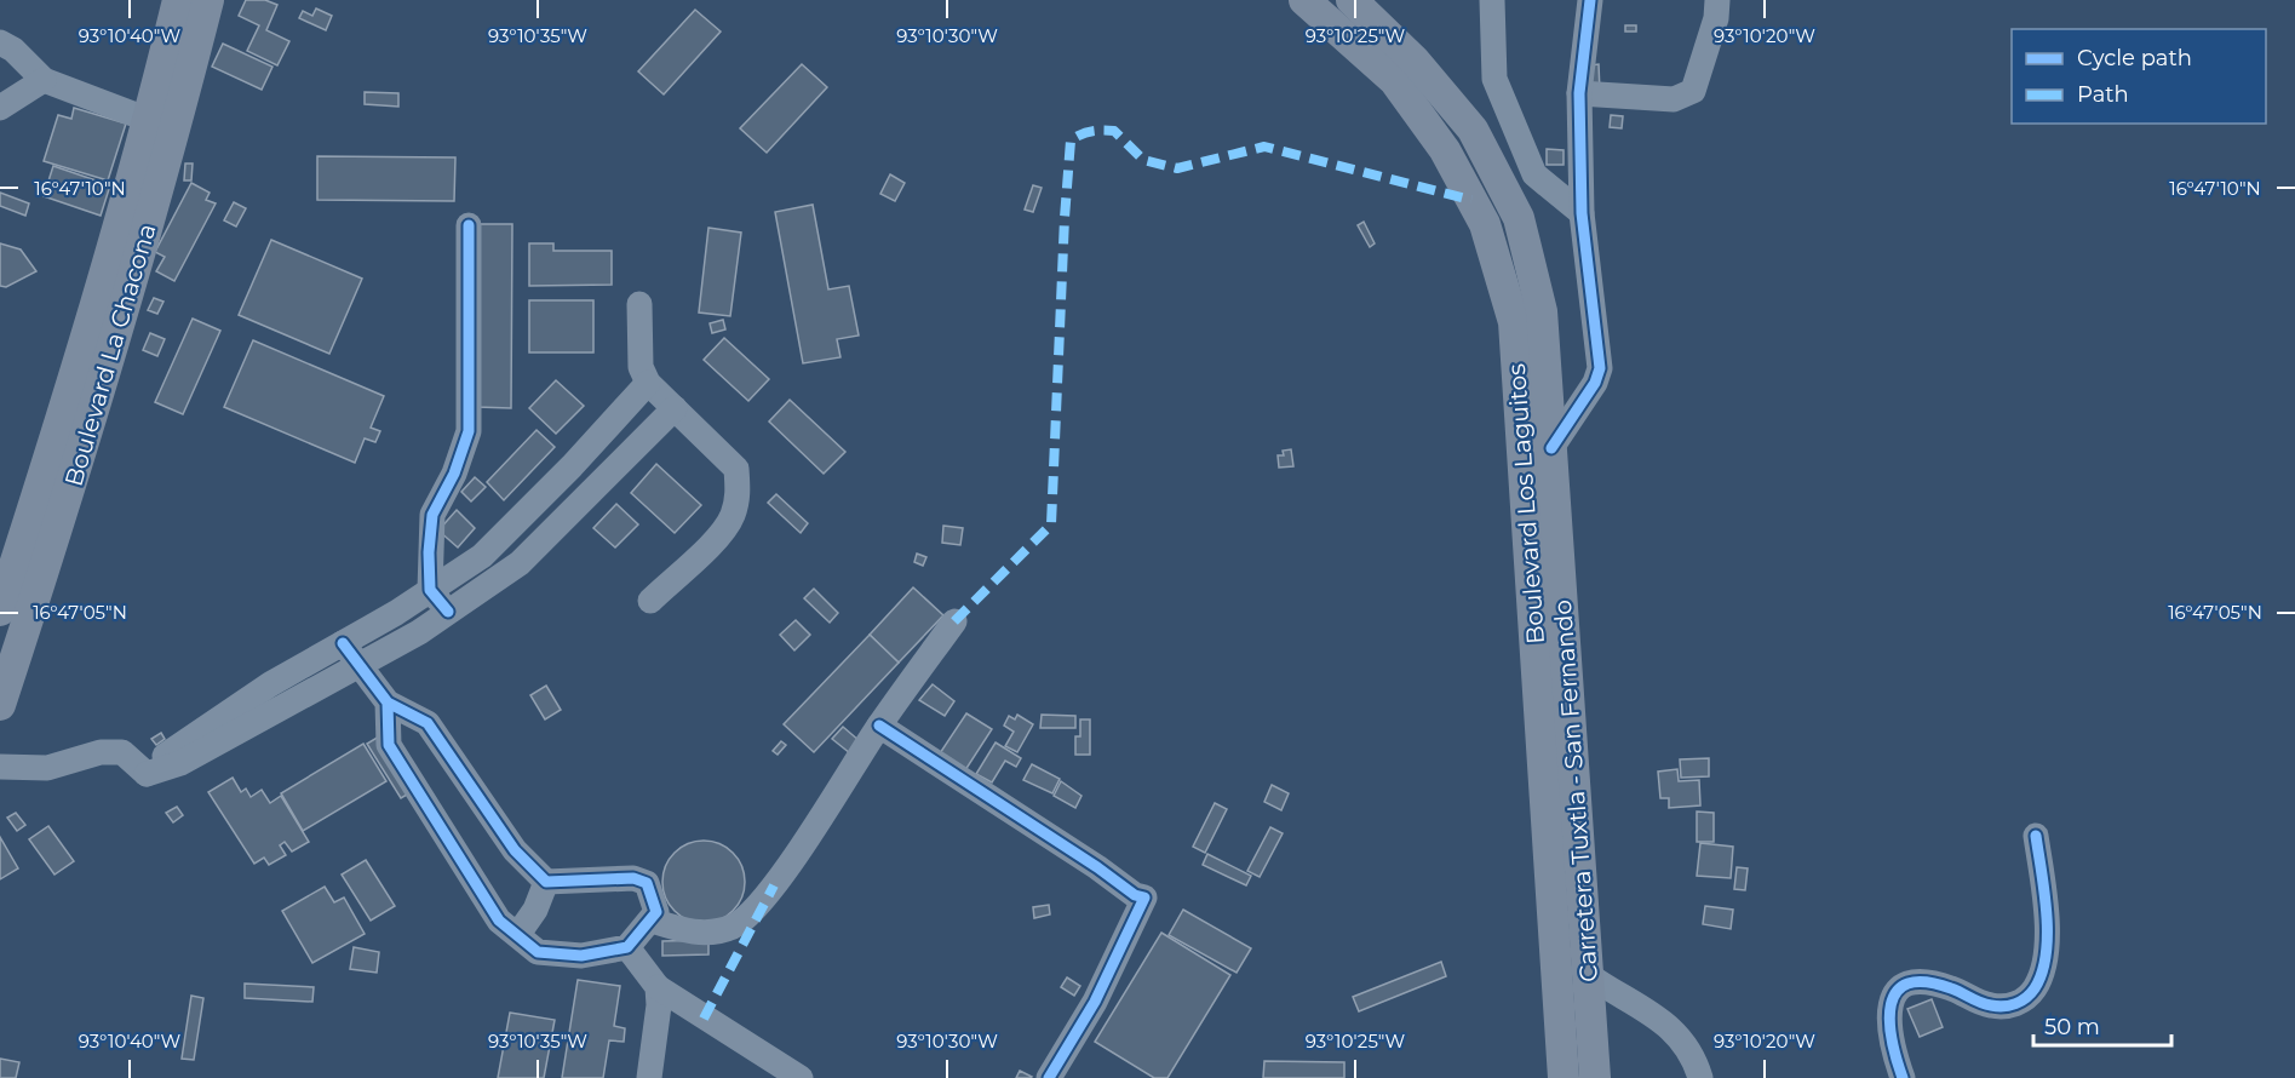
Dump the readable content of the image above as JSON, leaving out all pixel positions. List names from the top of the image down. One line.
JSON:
{"streets":{"main road":["Boulevard La Chacona","Boulevard Los Laguitos","Carretera Tuxtla - San Fernando"]},"legend":["Cycle path","Path"],"scale_bar":"50 m","coordinates":["93°10'40\"W","93°10'35\"W","93°10'30\"W","93°10'25\"W","93°10'20\"W","16°47'10\"N","16°47'05\"N"]}
